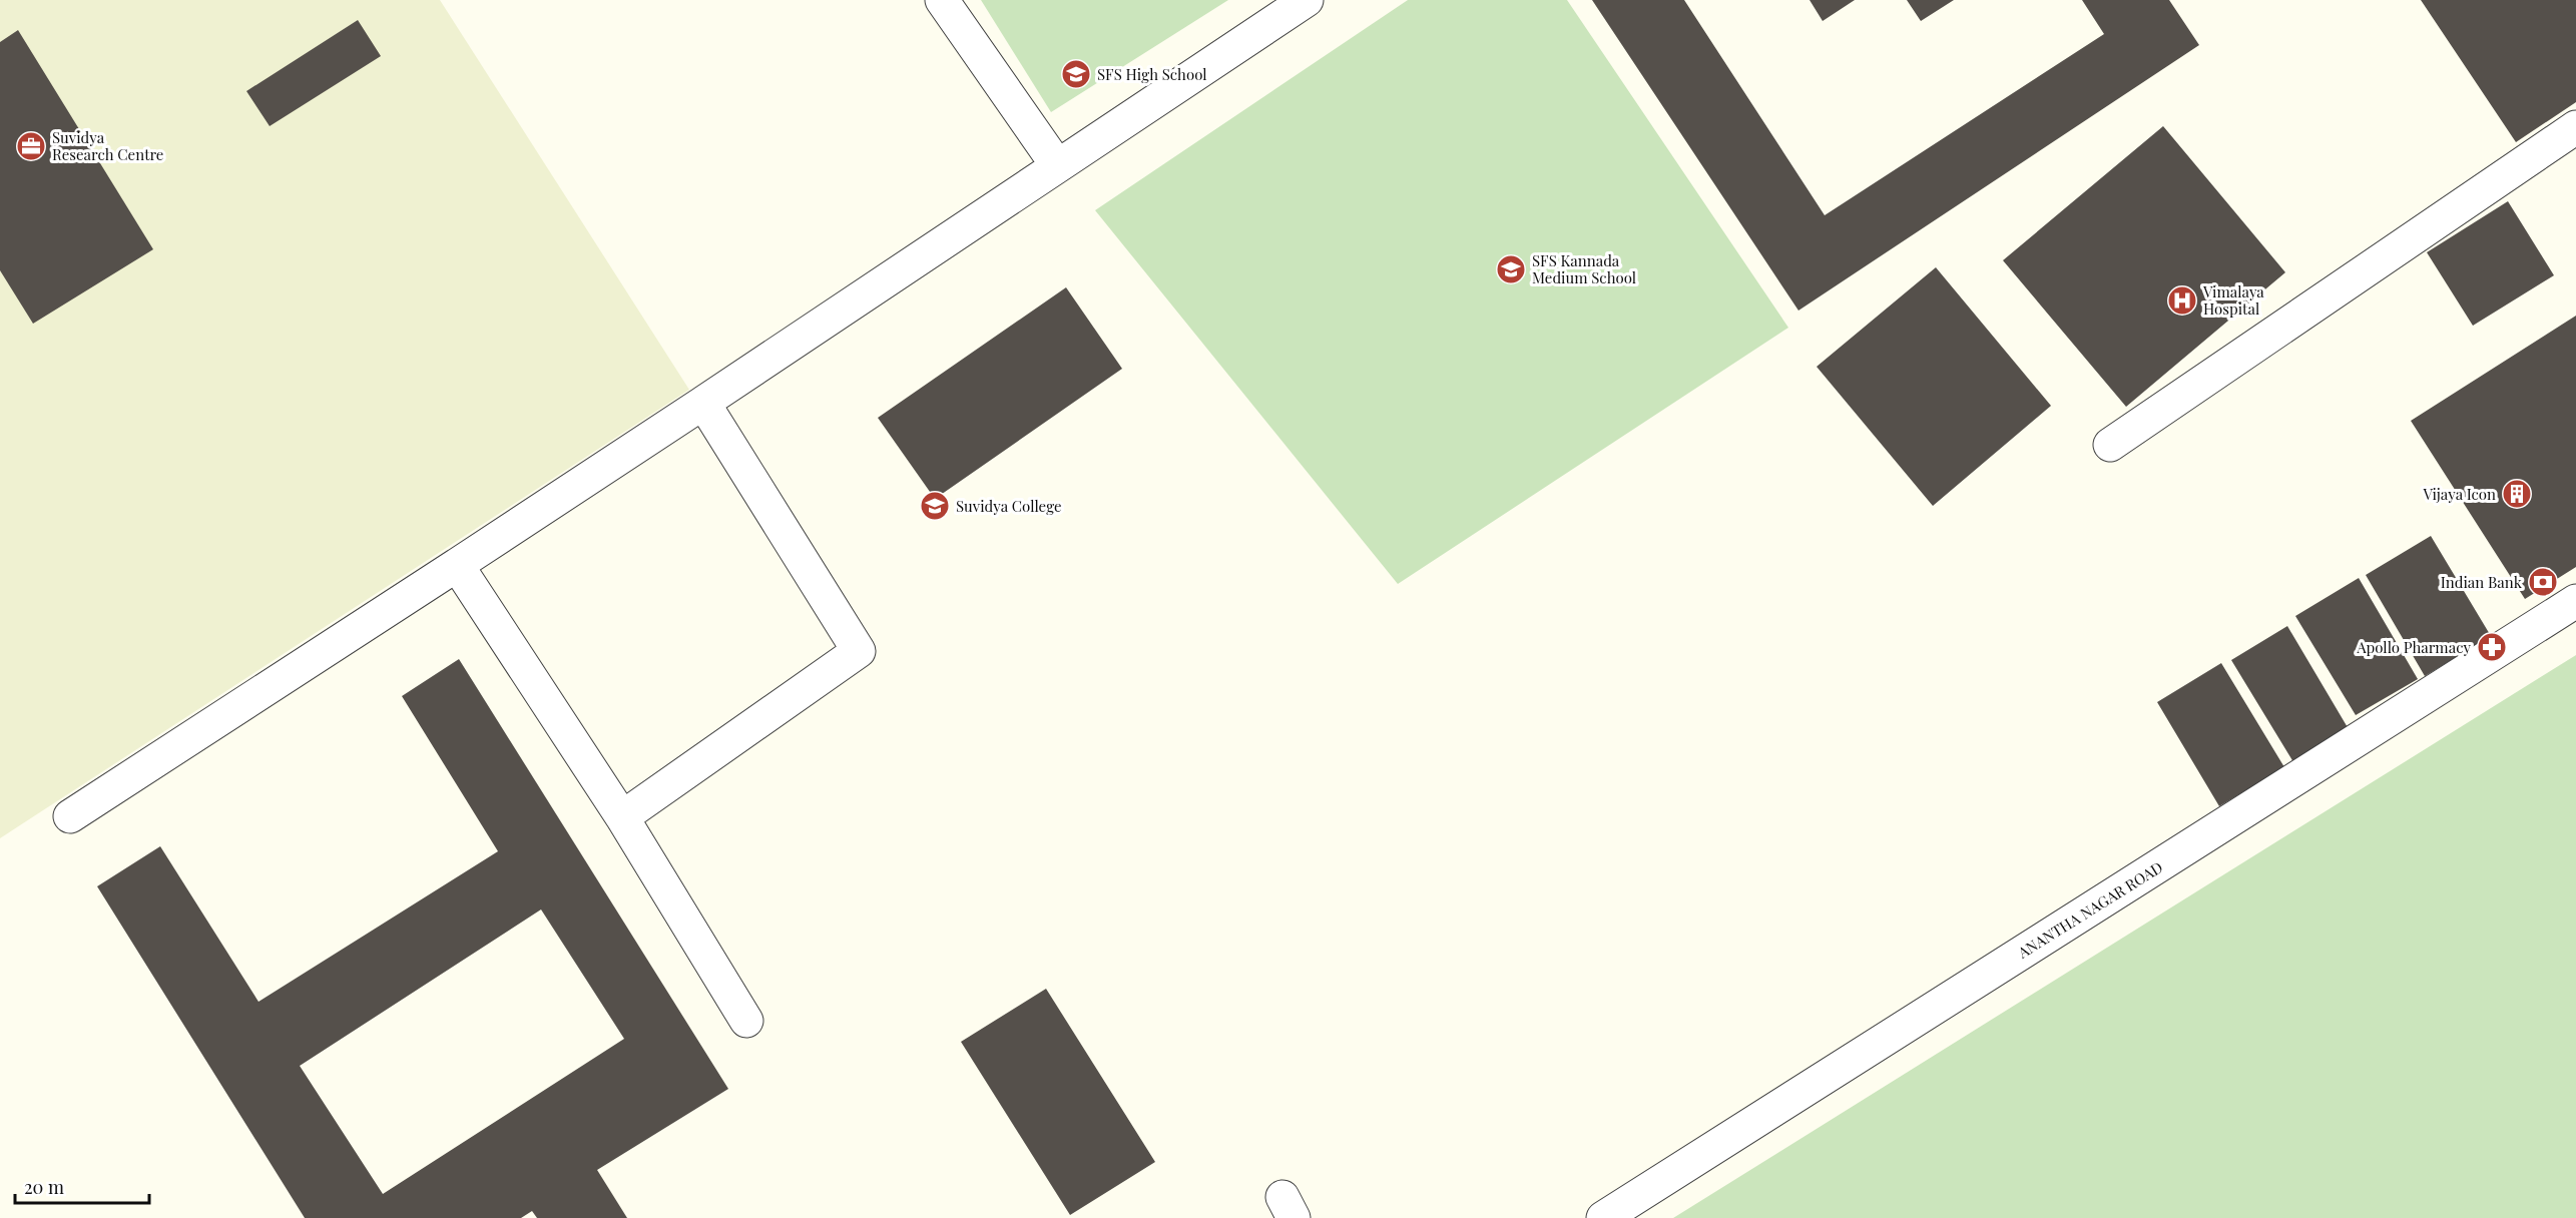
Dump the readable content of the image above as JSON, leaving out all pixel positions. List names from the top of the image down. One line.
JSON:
{"streets":{"street":["ANANTHA NAGAR ROAD"]},"places":{"school or university":["SFS High School","SFS Kannada Medium School","Suvidya College"],"office":["Suvidya Research Centre"],"hospital":["Vimalaya Hospital"],"building":["Vijaya Icon"],"bank":["Indian Bank"],"pharmacy":["Apollo Pharmacy"]},"scale_bar":"20 m"}
